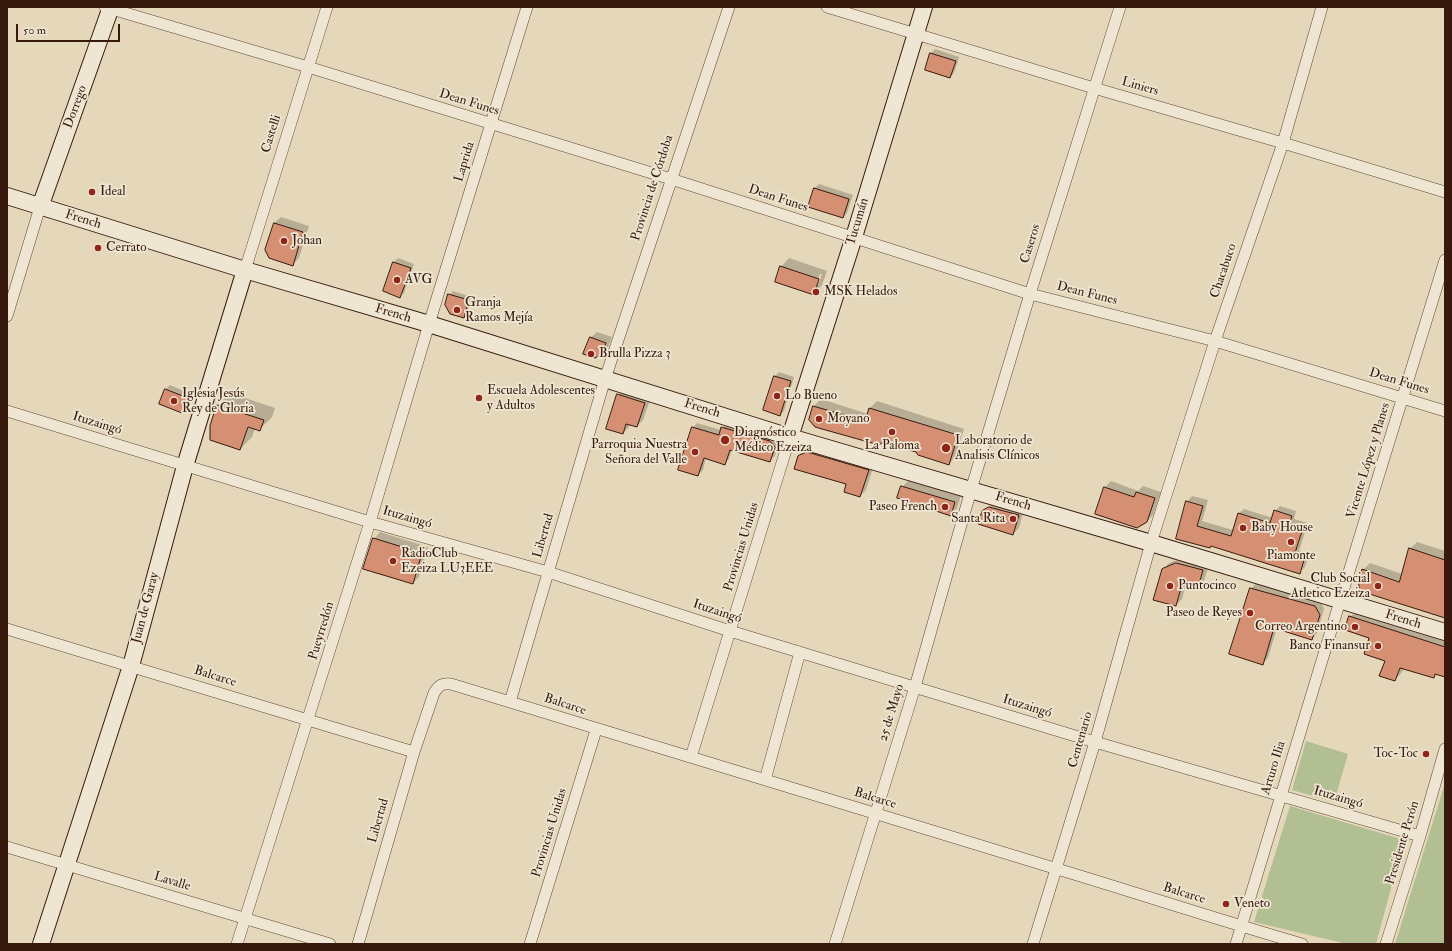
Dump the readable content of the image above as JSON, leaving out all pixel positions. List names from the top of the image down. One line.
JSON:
{"streets":{"street":["Liniers","Dean Funes","Dorrego","Castelli","Laprida","Provincia de Córdoba","French","Tucumán","Caseros","Chacabuco","Ituzaingó","Vicente López y Planes","Libertad","Provincias Unidas","Juan de Garay","Pueyrredón","Balcarce","25 de Mayo","Centenario","Arturo Ilia","Presidente Perón","Lavalle"]},"crossings":[["Liniers","Tucumán"],["Liniers","Caseros"],["Liniers","Chacabuco"],["Dean Funes","Dorrego"],["Dean Funes","Castelli"],["Dean Funes","Laprida"],["Dean Funes","Provincia de Córdoba"],["Dean Funes","Tucumán"],["Dean Funes","Caseros"],["Dean Funes","Chacabuco"],["Dean Funes","Vicente López y Planes"],["Dorrego","French"],["Castelli","French"],["Castelli","Juan de Garay"],["Laprida","French"],["Laprida","Pueyrredón"],["Provincia de Córdoba","French"],["Provincia de Córdoba","Libertad"],["French","Tucumán"],["French","Caseros"],["French","Chacabuco"],["French","Vicente López y Planes"],["French","Libertad"],["French","Provincias Unidas"],["French","Juan de Garay"],["French","Pueyrredón"],["French","25 de Mayo"],["French","Centenario"],["French","Arturo Ilia"],["Tucumán","Provincias Unidas"],["Caseros","25 de Mayo"],["Chacabuco","Centenario"],["Ituzaingó","Libertad"],["Ituzaingó","Provincias Unidas"],["Ituzaingó","Juan de Garay"],["Ituzaingó","Pueyrredón"],["Ituzaingó","25 de Mayo"],["Ituzaingó","Centenario"],["Ituzaingó","Arturo Ilia"],["Ituzaingó","Presidente Perón"],["Vicente López y Planes","Arturo Ilia"],["Libertad","Balcarce"],["Provincias Unidas","Balcarce"],["Juan de Garay","Balcarce"],["Juan de Garay","Lavalle"],["Pueyrredón","Balcarce"],["Pueyrredón","Lavalle"],["Balcarce","25 de Mayo"],["Balcarce","Centenario"],["Balcarce","Arturo Ilia"]],"places":["Ideal","Johan","Cerrato","AVG","MSK Helados","Granja Ramos Mejía","Brulla Pizza 3","Lo Bueno","Escuela Adolescentes y Adultos","Iglesia Jesús Rey de Gloria","Moyano","La Paloma","Diagnóstico Médico Ezeiza","Laboratorio de Analisis Clínicos","Parroquia Nuestra Señora del Valle","Paseo French","Santa Rita","Baby House","Piamonte","RadioClub Ezeiza LU3EEE","Puntocinco","Club Social Atletico Ezeiza","Paseo de Reyes","Correo Argentino","Banco Finansur","Toc-Toc","Veneto"],"scale_bar":"50 m"}
